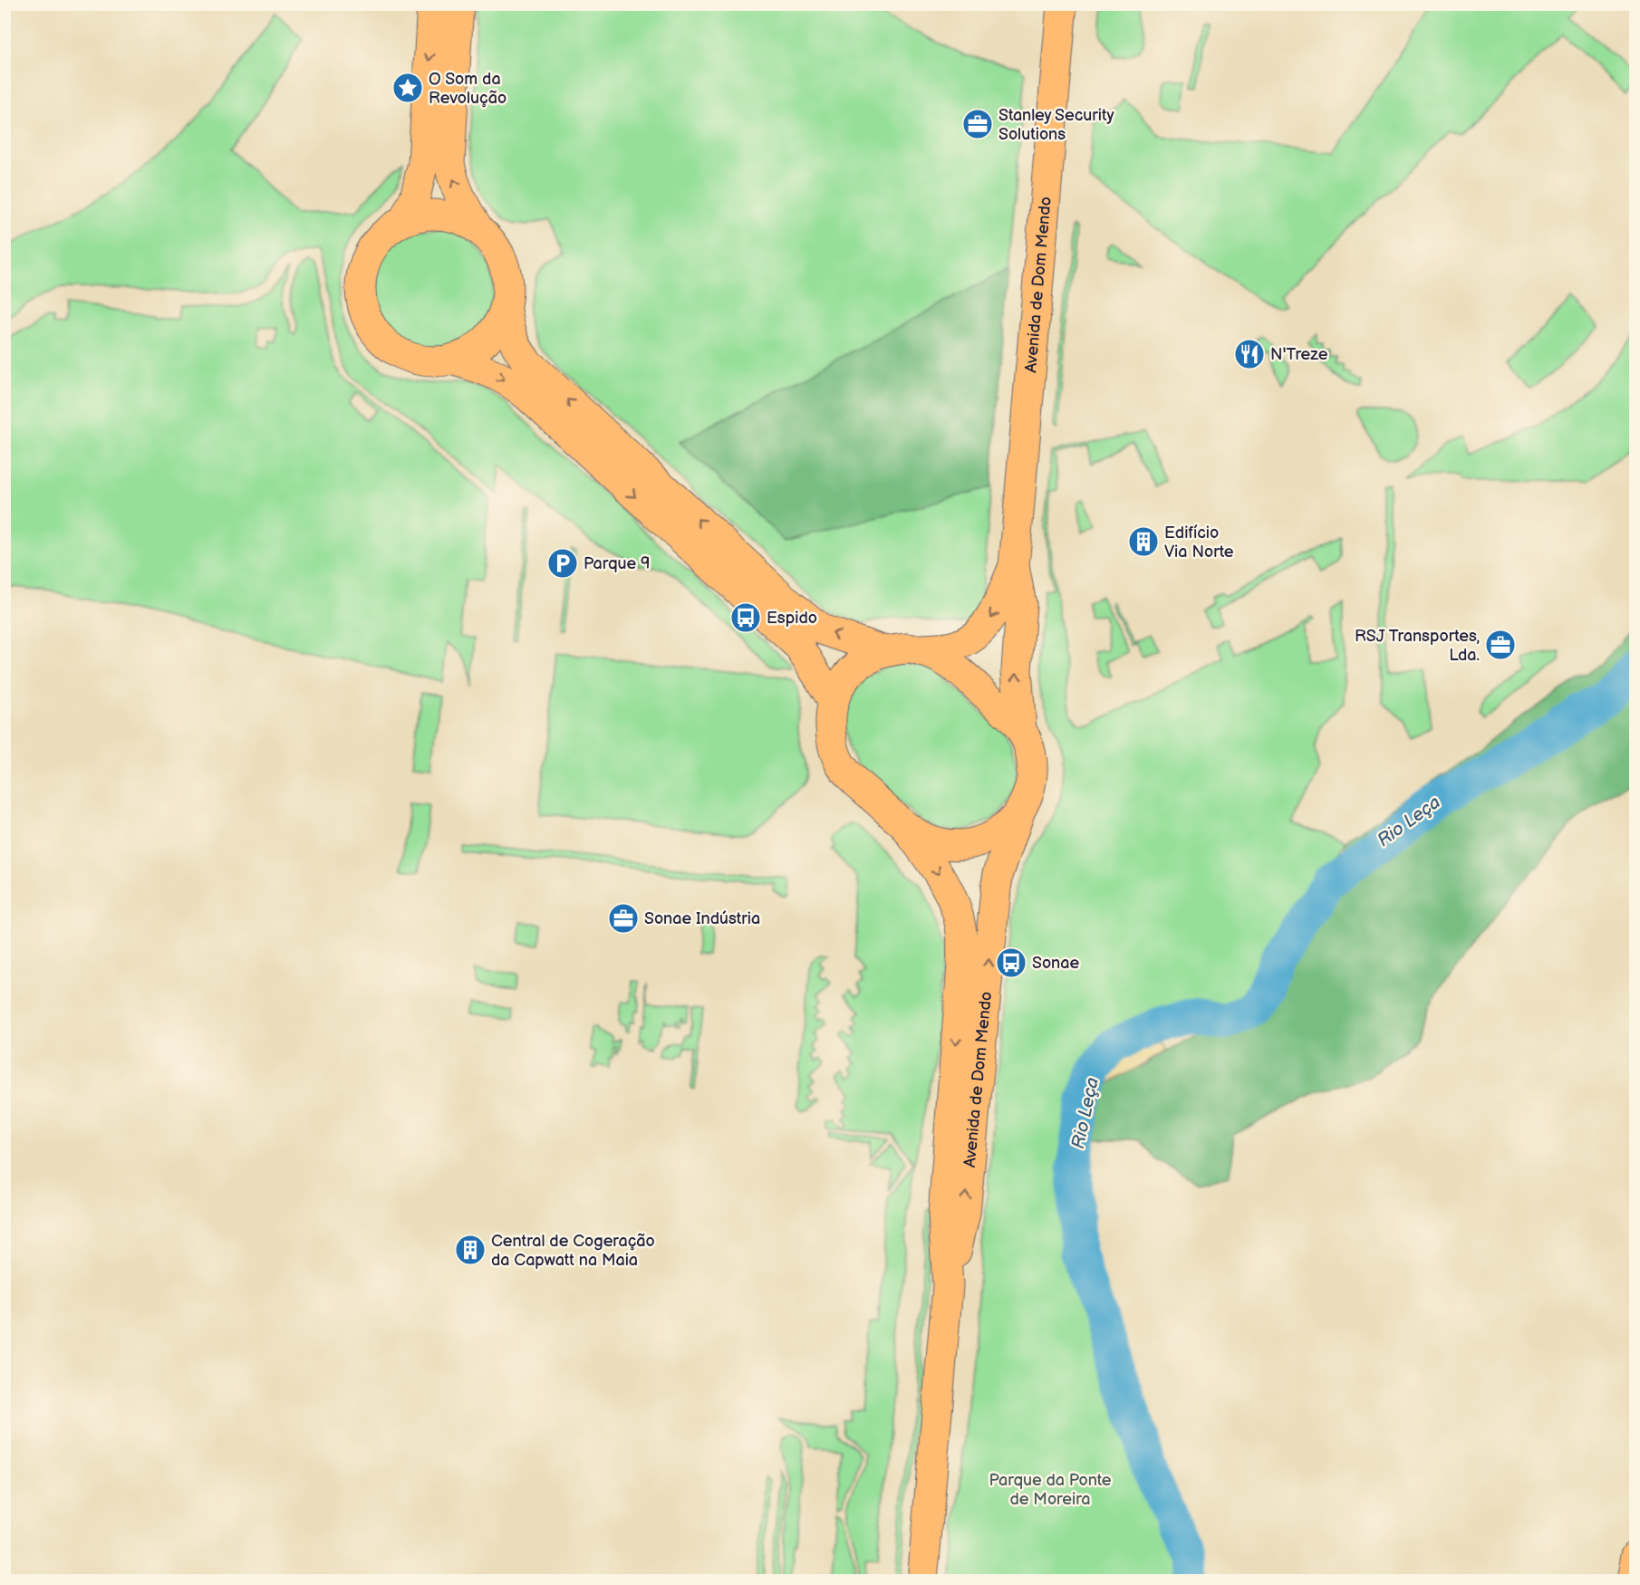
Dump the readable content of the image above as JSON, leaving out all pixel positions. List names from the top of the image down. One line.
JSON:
{"streets":{"main road":["Avenida de Dom Mendo"]},"water":["Rio Leça"],"parks":["Parque da Ponte de Moreira"],"places":{"place":["O Som da Revolução"],"office":["Stanley Security Solutions","RSJ Transportes, Lda.","Sonae Indústria"],"restaurant":["N'Treze"],"building":["Edifício Via Norte","Central de Cogeração da Capwatt na Maia"],"parking":["Parque 9"],"bus stop":["Espido","Sonae"]}}
